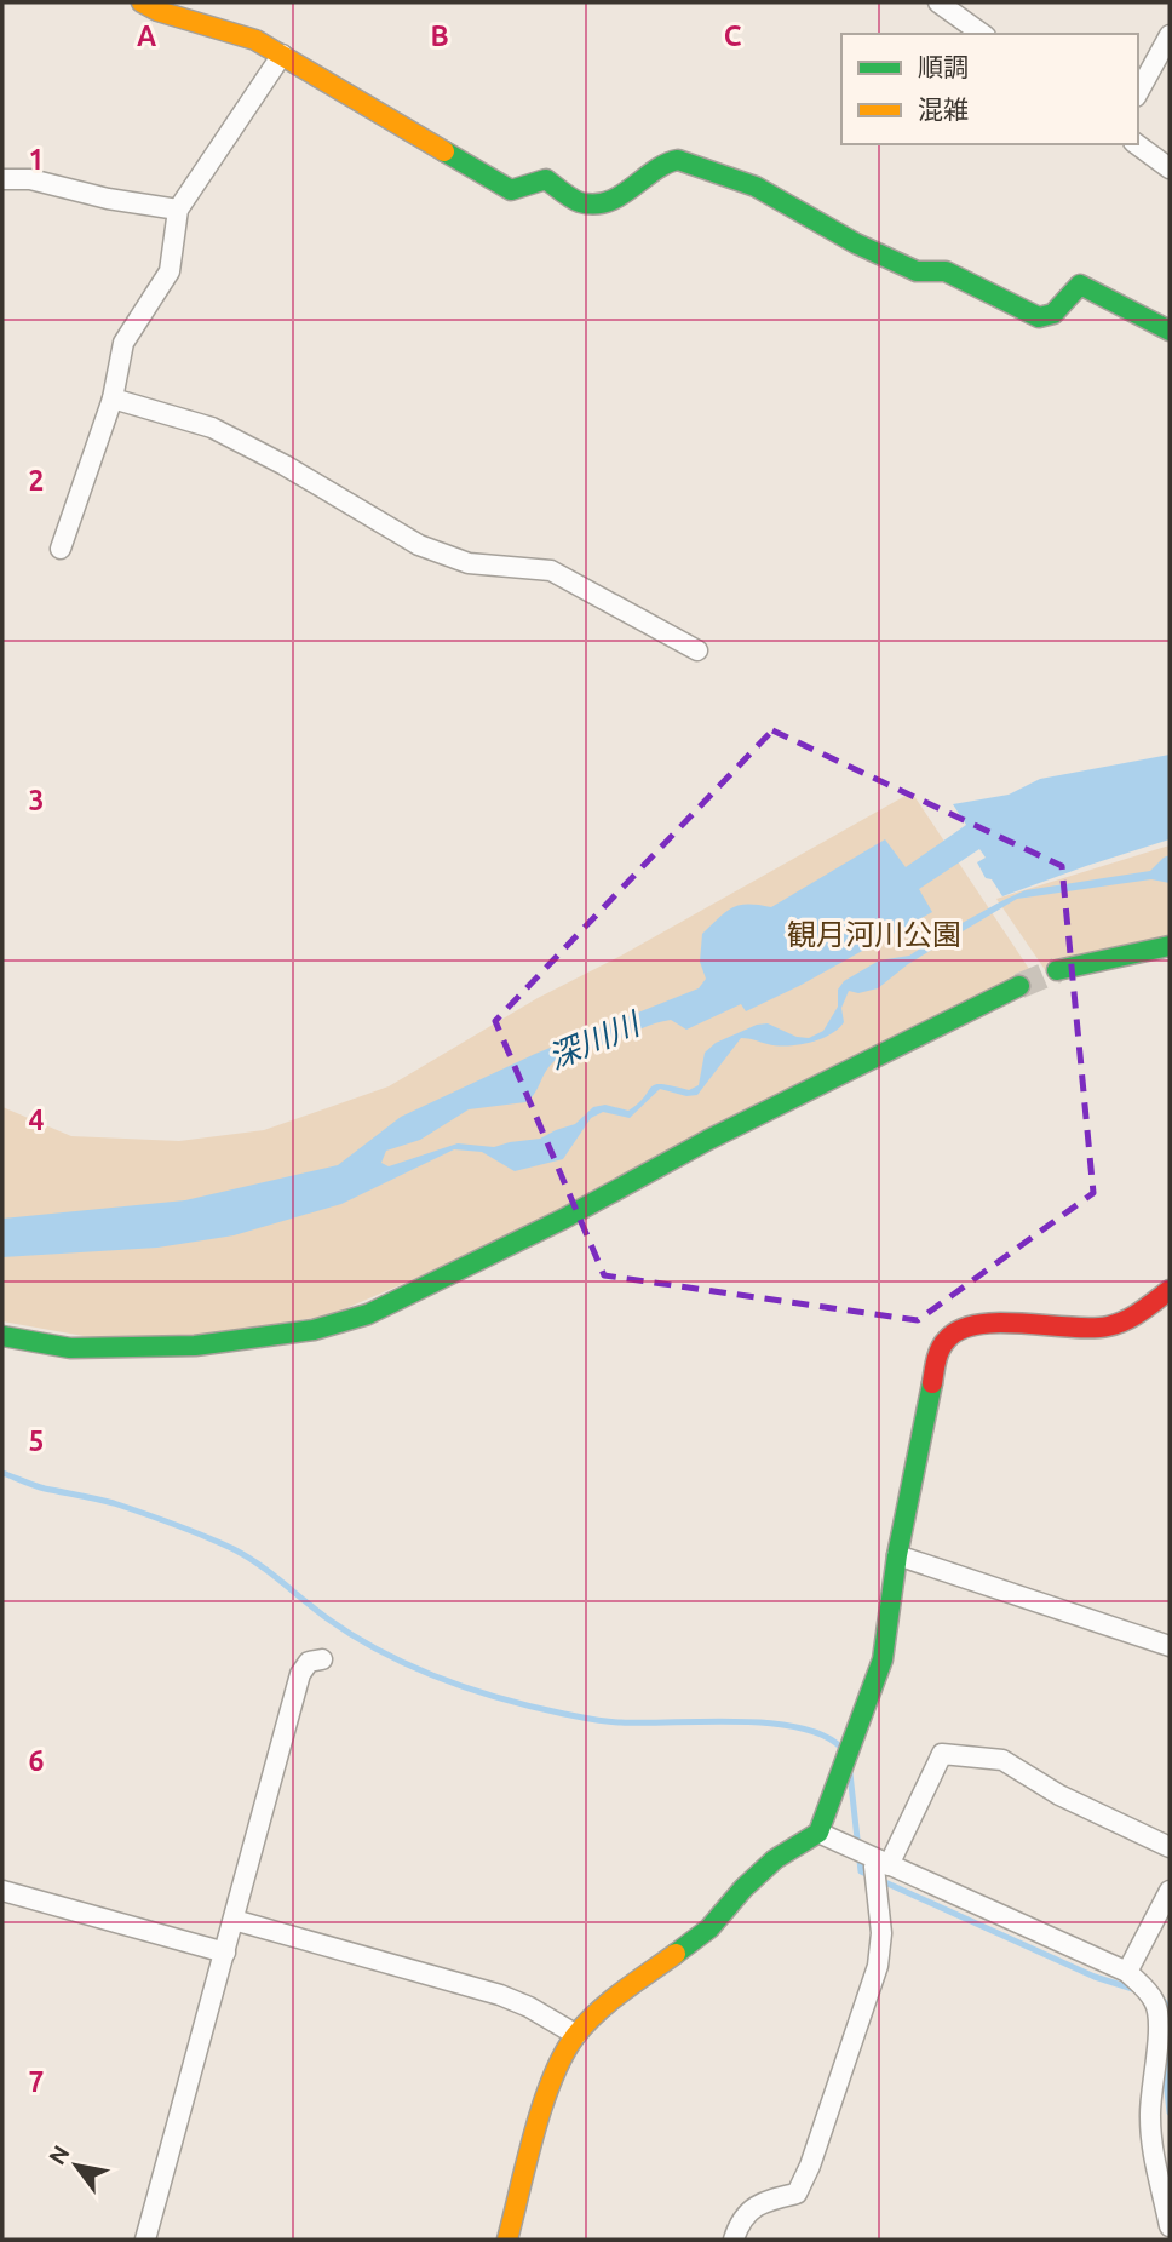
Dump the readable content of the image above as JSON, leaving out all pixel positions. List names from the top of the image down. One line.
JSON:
{"water":["深川川"],"parks":["観月河川公園"],"legend":["順調","混雑"],"north":"top left","grid":{"columns":["A","B","C"],"rows":["1","2","3","4","5","6","7"]}}
